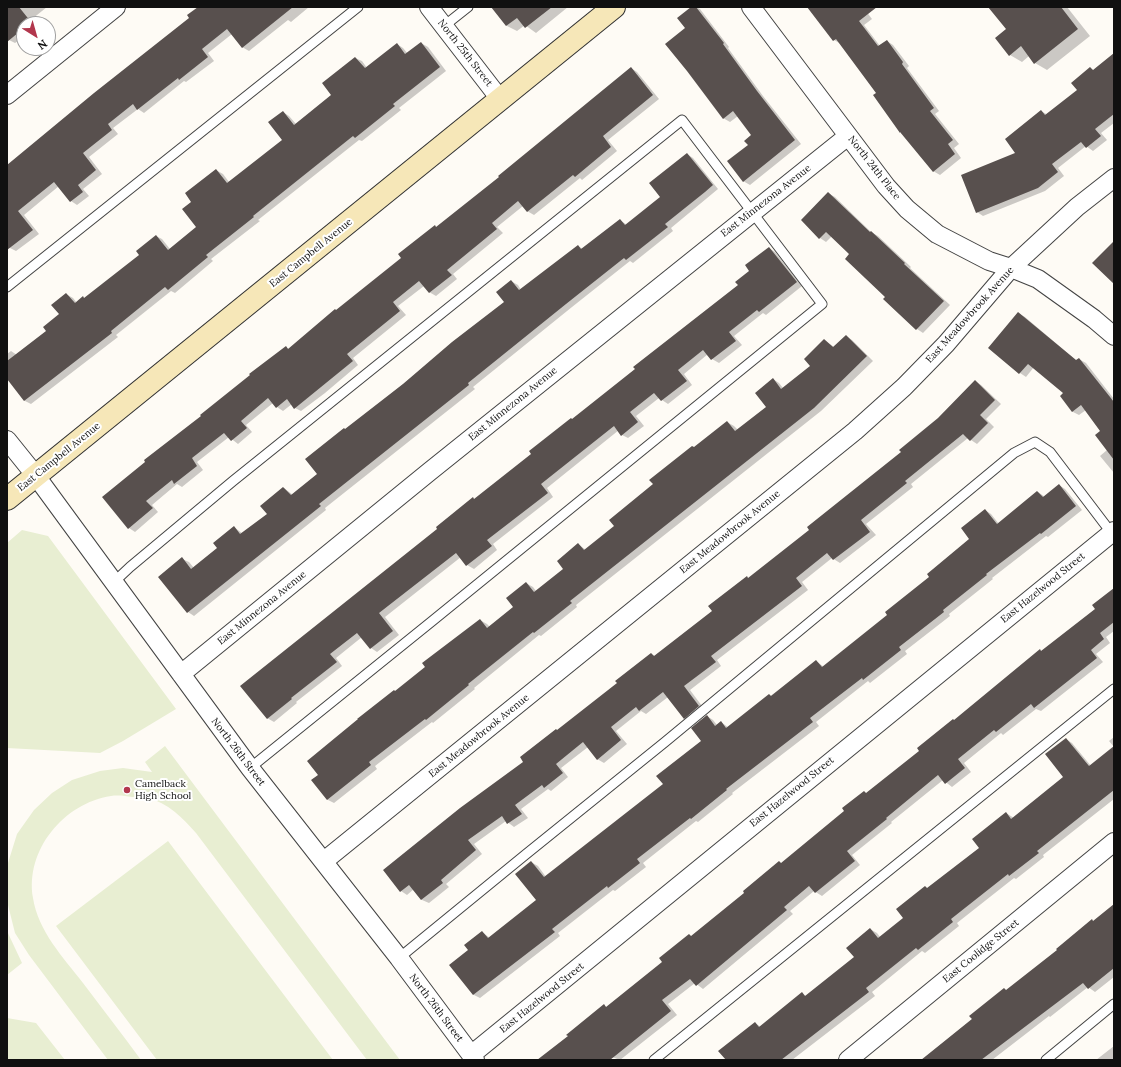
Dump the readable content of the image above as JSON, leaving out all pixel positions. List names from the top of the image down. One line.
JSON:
{"streets":{"street":["North 25th Street","North 24th Place","East Minnezona Avenue","East Campbell Avenue","East Meadowbrook Avenue","East Hazelwood Street","North 26th Street","East Coolidge Street"]},"crossings":[["North 25th Street","East Campbell Avenue"],["North 24th Place","East Minnezona Avenue"],["North 24th Place","East Meadowbrook Avenue"],["East Minnezona Avenue","North 26th Street"],["East Campbell Avenue","North 26th Street"],["East Meadowbrook Avenue","North 26th Street"],["East Hazelwood Street","North 26th Street"]],"places":["Camelback High School"],"north":"bottom right"}
